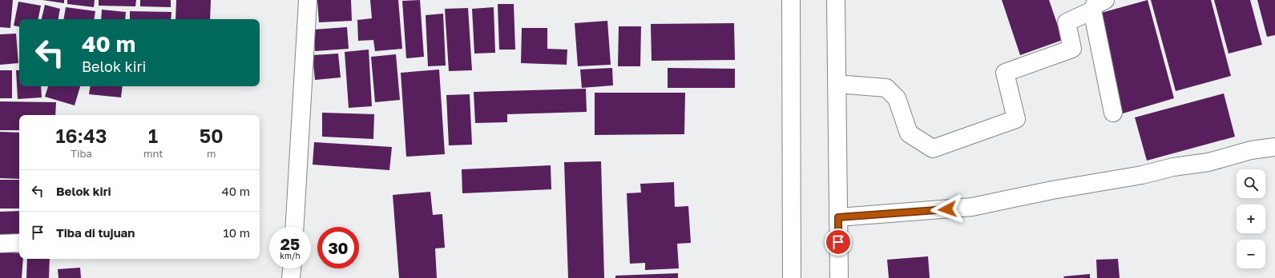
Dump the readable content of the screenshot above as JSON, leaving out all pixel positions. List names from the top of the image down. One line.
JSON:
{"page":{"turn":["40 m","Belok kiri"],"eta":["16:43","Tiba","1","mnt","50","m"],"map_buttons":["+","−"],"list":[{"name":"Belok kiri","value":"40 m"},{"name":"Tiba di tujuan","value":"10 m"}],"speed":"25 km/h","limit":"30"}}
